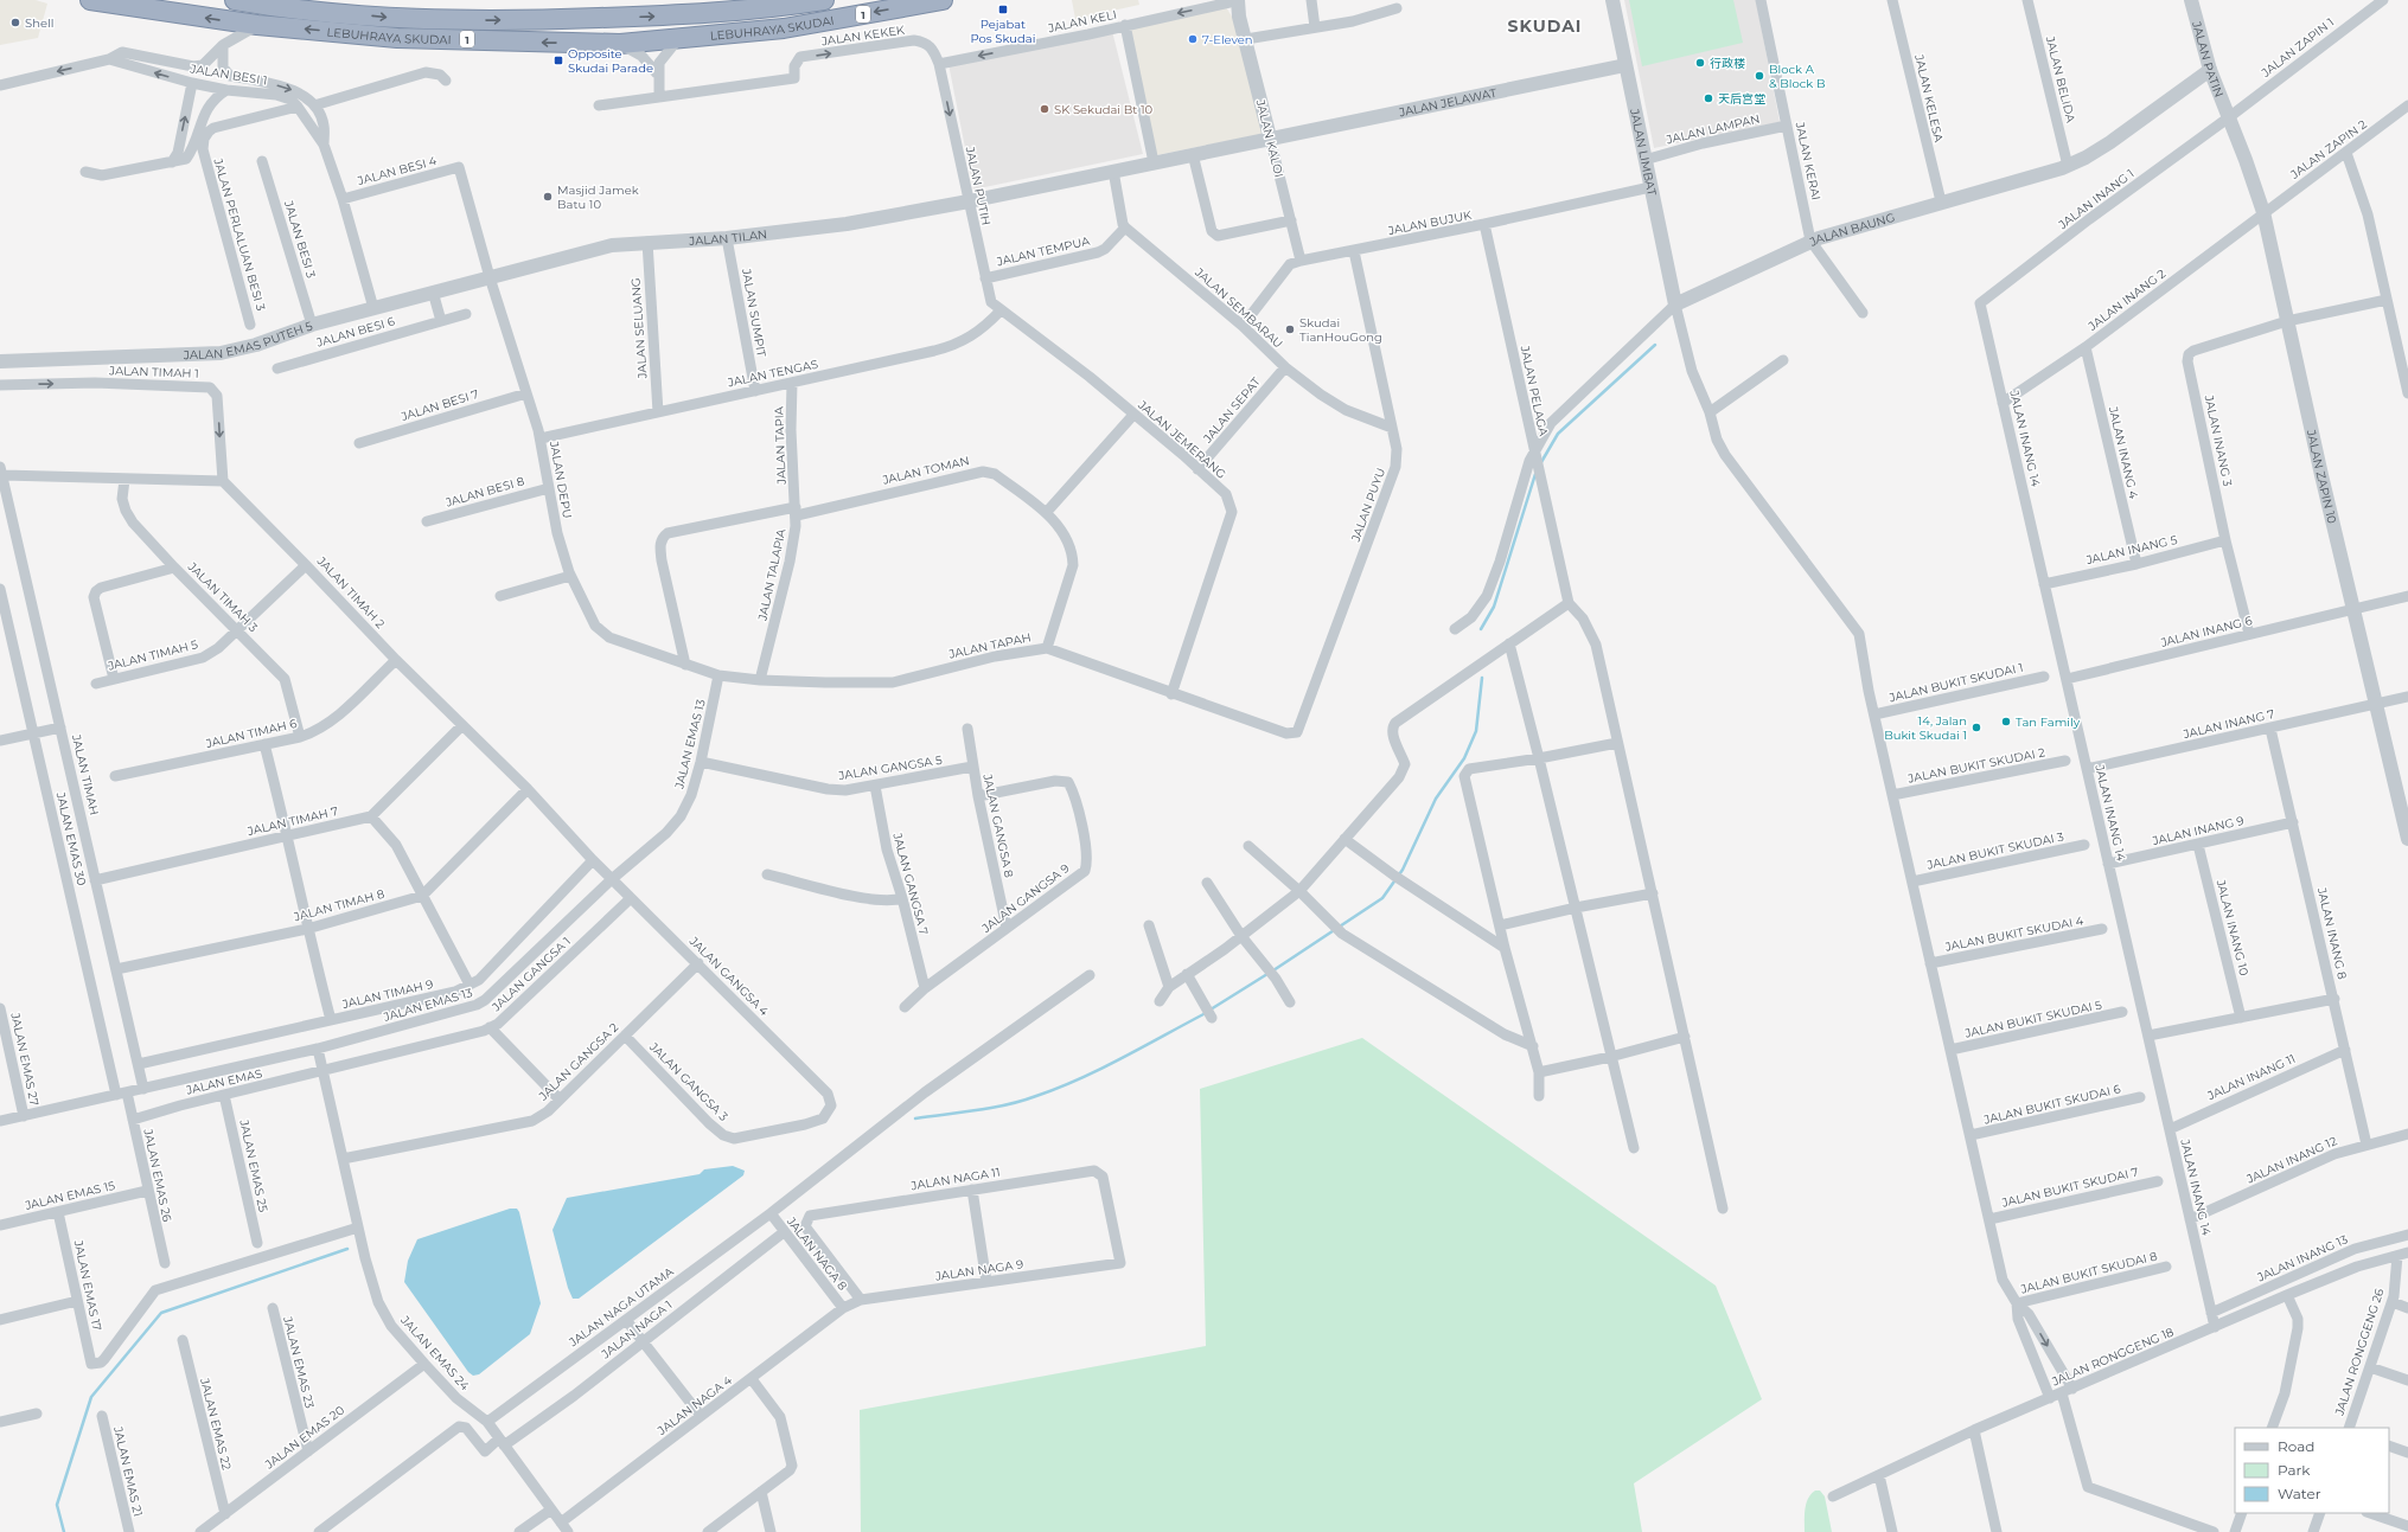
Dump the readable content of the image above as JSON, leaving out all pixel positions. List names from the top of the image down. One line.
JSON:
{"streets":{"highway":["1","LEBUHRAYA SKUDAI"],"street":["JALAN KELI","JALAN KEKEK","JALAN ZAPIN 1","JALAN PATIN","JALAN BESI 1","JALAN BELIDA","JALAN KELESA","JALAN JELAWAT","JALAN LAMPAN","JALAN KALOI","JALAN ZAPIN 2","JALAN LIMBAT","JALAN KERAI","JALAN BESI 4","JALAN PUTIH","JALAN INANG 1","JALAN BUJUK","JALAN BAUNG","JALAN PERLALUAN BESI 3","JALAN TILAN","JALAN BESI 3","JALAN TEMPUA","JALAN INANG 2","JALAN SEMBARAU","JALAN SUMPIT","JALAN SELUANG","JALAN BESI 6","JALAN EMAS PUTEH 5","JALAN TIMAH 1","JALAN TENGAS","JALAN PELAGA","JALAN BESI 7","JALAN SEPAT","JALAN INANG 14","JALAN JEMERANG","JALAN INANG 3","JALAN TAPIA","JALAN INANG 4","JALAN TOMAN","JALAN ZAPIN 10","JALAN DEPU","JALAN BESI 8","JALAN PUYU","JALAN INANG 5","JALAN TALAPIA","JALAN TIMAH 2","JALAN TIMAH 3","JALAN INANG 6","JALAN TAPAH","JALAN TIMAH 5","JALAN BUKIT SKUDAI 1","JALAN INANG 7","JALAN TIMAH 6","JALAN EMAS 13","JALAN BUKIT SKUDAI 2","JALAN GANGSA 5","JALAN TIMAH","JALAN TIMAH 7","JALAN GANGSA 8","JALAN INANG 9","JALAN EMAS 30","JALAN BUKIT SKUDAI 3","JALAN GANGSA 7","JALAN GANGSA 9","JALAN TIMAH 8","JALAN INANG 10","JALAN BUKIT SKUDAI 4","JALAN INANG 8","JALAN GANGSA 1","JALAN GANGSA 4","JALAN TIMAH 9","JALAN BUKIT SKUDAI 5","JALAN EMAS 27","JALAN GANGSA 2","JALAN INANG 11","JALAN EMAS","JALAN GANGSA 3","JALAN BUKIT SKUDAI 6","JALAN INANG 12","JALAN EMAS 25","JALAN EMAS 26","JALAN NAGA 11","JALAN BUKIT SKUDAI 7","JALAN EMAS 15","JALAN NAGA 8","JALAN INANG 13","JALAN NAGA 9","JALAN BUKIT SKUDAI 8","JALAN EMAS 17","JALAN NAGA UTAMA","JALAN NAGA 1","JALAN RONGGENG 26","JALAN EMAS 24","JALAN RONGGENG 18","JALAN EMAS 23","JALAN NAGA 4","JALAN EMAS 22","JALAN EMAS 20","JALAN EMAS 21"]},"crossings":[["JALAN KELI","JALAN KEKEK"],["JALAN KELI","JALAN KALOI"],["JALAN KELI","JALAN PUTIH"],["LEBUHRAYA SKUDAI","JALAN BESI 1"],["JALAN KEKEK","JALAN PUTIH"],["JALAN ZAPIN 1","JALAN PATIN"],["JALAN ZAPIN 1","JALAN INANG 1"],["JALAN ZAPIN 1","JALAN ZAPIN 10"],["JALAN PATIN","JALAN INANG 1"],["JALAN PATIN","JALAN BAUNG"],["JALAN PATIN","JALAN ZAPIN 10"],["JALAN BESI 1","JALAN BESI 4"],["JALAN BESI 1","JALAN PERLALUAN BESI 3"],["JALAN BESI 1","JALAN EMAS PUTEH 5"],["JALAN BELIDA","JALAN BAUNG"],["JALAN KELESA","JALAN BAUNG"],["JALAN JELAWAT","JALAN KALOI"],["JALAN JELAWAT","JALAN LIMBAT"],["JALAN JELAWAT","JALAN TILAN"],["JALAN LAMPAN","JALAN LIMBAT"],["JALAN LAMPAN","JALAN KERAI"],["JALAN KALOI","JALAN BUJUK"],["JALAN ZAPIN 2","JALAN INANG 2"],["JALAN ZAPIN 2","JALAN ZAPIN 10"],["JALAN LIMBAT","JALAN BUJUK"],["JALAN LIMBAT","JALAN BAUNG"],["JALAN KERAI","JALAN BAUNG"],["JALAN BESI 4","JALAN DEPU"],["JALAN PUTIH","JALAN TILAN"],["JALAN PUTIH","JALAN TEMPUA"],["JALAN PUTIH","JALAN TENGAS"],["JALAN PUTIH","JALAN JEMERANG"],["JALAN INANG 1","JALAN INANG 14"],["JALAN INANG 1","JALAN ZAPIN 10"],["JALAN BUJUK","JALAN SEMBARAU"],["JALAN BUJUK","JALAN PELAGA"],["JALAN BUJUK","JALAN PUYU"],["JALAN BAUNG","JALAN PELAGA"],["JALAN TILAN","JALAN SUMPIT"],["JALAN TILAN","JALAN SELUANG"],["JALAN TILAN","JALAN EMAS PUTEH 5"],["JALAN TILAN","JALAN DEPU"],["JALAN BESI 3","JALAN EMAS PUTEH 5"],["JALAN TEMPUA","JALAN SEMBARAU"],["JALAN INANG 2","JALAN INANG 14"],["JALAN INANG 2","JALAN INANG 4"],["JALAN INANG 2","JALAN ZAPIN 10"],["JALAN SEMBARAU","JALAN SEPAT"],["JALAN SEMBARAU","JALAN PUYU"],["JALAN SUMPIT","JALAN TENGAS"],["JALAN SELUANG","JALAN TENGAS"],["JALAN EMAS PUTEH 5","JALAN DEPU"],["JALAN TIMAH 1","JALAN TIMAH 2"],["JALAN TENGAS","JALAN JEMERANG"],["JALAN TENGAS","JALAN TAPIA"],["JALAN TENGAS","JALAN DEPU"],["JALAN BESI 7","JALAN DEPU"],["JALAN SEPAT","JALAN JEMERANG"],["JALAN INANG 14","JALAN INANG 5"],["JALAN INANG 14","JALAN INANG 6"],["JALAN INANG 14","JALAN INANG 7"],["JALAN INANG 14","JALAN INANG 9"],["JALAN INANG 14","JALAN INANG 11"],["JALAN INANG 14","JALAN INANG 12"],["JALAN INANG 14","JALAN INANG 13"],["JALAN INANG 14","JALAN RONGGENG 18"],["JALAN JEMERANG","JALAN TAPAH"],["JALAN INANG 3","JALAN ZAPIN 10"],["JALAN INANG 3","JALAN INANG 5"],["JALAN INANG 3","JALAN INANG 6"],["JALAN TAPIA","JALAN TOMAN"],["JALAN TAPIA","JALAN TALAPIA"],["JALAN INANG 4","JALAN INANG 5"],["JALAN TOMAN","JALAN TALAPIA"],["JALAN TOMAN","JALAN TAPAH"],["JALAN ZAPIN 10","JALAN INANG 6"],["JALAN ZAPIN 10","JALAN INANG 7"],["JALAN DEPU","JALAN BESI 8"],["JALAN DEPU","JALAN TALAPIA"],["JALAN DEPU","JALAN TAPAH"],["JALAN DEPU","JALAN EMAS 13"],["JALAN PUYU","JALAN TAPAH"],["JALAN TALAPIA","JALAN TAPAH"],["JALAN TIMAH 2","JALAN TIMAH 5"],["JALAN TIMAH 2","JALAN TIMAH 6"],["JALAN TIMAH 2","JALAN EMAS 13"],["JALAN TIMAH 2","JALAN TIMAH 8"],["JALAN TIMAH 2","JALAN GANGSA 4"],["JALAN TIMAH 2","JALAN TIMAH 9"],["JALAN TIMAH 3","JALAN TIMAH 5"],["JALAN TIMAH 3","JALAN TIMAH 6"],["JALAN INANG 7","JALAN INANG 8"],["JALAN EMAS 13","JALAN GANGSA 5"],["JALAN EMAS 13","JALAN TIMAH"],["JALAN EMAS 13","JALAN EMAS 30"],["JALAN EMAS 13","JALAN GANGSA 4"],["JALAN EMAS 13","JALAN EMAS 27"],["JALAN EMAS 13","JALAN EMAS 26"],["JALAN EMAS 13","JALAN EMAS 24"],["JALAN GANGSA 5","JALAN GANGSA 8"],["JALAN GANGSA 5","JALAN GANGSA 7"],["JALAN TIMAH","JALAN TIMAH 7"],["JALAN TIMAH","JALAN TIMAH 8"],["JALAN TIMAH","JALAN TIMAH 9"],["JALAN GANGSA 8","JALAN GANGSA 9"],["JALAN INANG 9","JALAN INANG 10"],["JALAN INANG 9","JALAN INANG 8"],["JALAN EMAS 30","JALAN EMAS 26"],["JALAN GANGSA 7","JALAN GANGSA 9"],["JALAN INANG 8","JALAN INANG 11"],["JALAN INANG 8","JALAN INANG 12"],["JALAN GANGSA 1","JALAN GANGSA 4"],["JALAN GANGSA 1","JALAN EMAS"],["JALAN GANGSA 1","JALAN EMAS 24"],["JALAN GANGSA 4","JALAN GANGSA 2"],["JALAN GANGSA 4","JALAN GANGSA 3"],["JALAN GANGSA 2","JALAN GANGSA 3"],["JALAN GANGSA 2","JALAN EMAS 24"],["JALAN EMAS","JALAN EMAS 25"],["JALAN EMAS","JALAN EMAS 26"],["JALAN EMAS","JALAN EMAS 24"],["JALAN EMAS 26","JALAN EMAS 15"],["JALAN NAGA 11","JALAN NAGA 9"],["JALAN EMAS 15","JALAN EMAS 17"],["JALAN NAGA 8","JALAN NAGA 9"],["JALAN NAGA 8","JALAN NAGA UTAMA"],["JALAN NAGA 8","JALAN NAGA 1"],["JALAN NAGA 8","JALAN NAGA 4"],["JALAN NAGA 9","JALAN NAGA 4"],["JALAN EMAS 17","JALAN EMAS 24"],["JALAN NAGA UTAMA","JALAN EMAS 24"],["JALAN NAGA 1","JALAN EMAS 24"],["JALAN RONGGENG 26","JALAN RONGGENG 18"],["JALAN EMAS 24","JALAN NAGA 4"],["JALAN EMAS 24","JALAN EMAS 20"],["JALAN EMAS 23","JALAN EMAS 20"],["JALAN EMAS 22","JALAN EMAS 20"]],"one_way":["JALAN KELI","JALAN KEKEK","JALAN PUTIH"],"districts":["SKUDAI"],"places":{"transit":["Pejabat Pos Skudai","Opposite Skudai Parade"],"other":["Shell","7-Eleven","行政楼","Block A & Block B","天后宫堂","SK Sekudai Bt 10","Masjid Jamek Batu 10","Skudai TianHouGong","Tan Family","14, Jalan Bukit Skudai 1"]},"legend":["Road","Park","Water"]}
